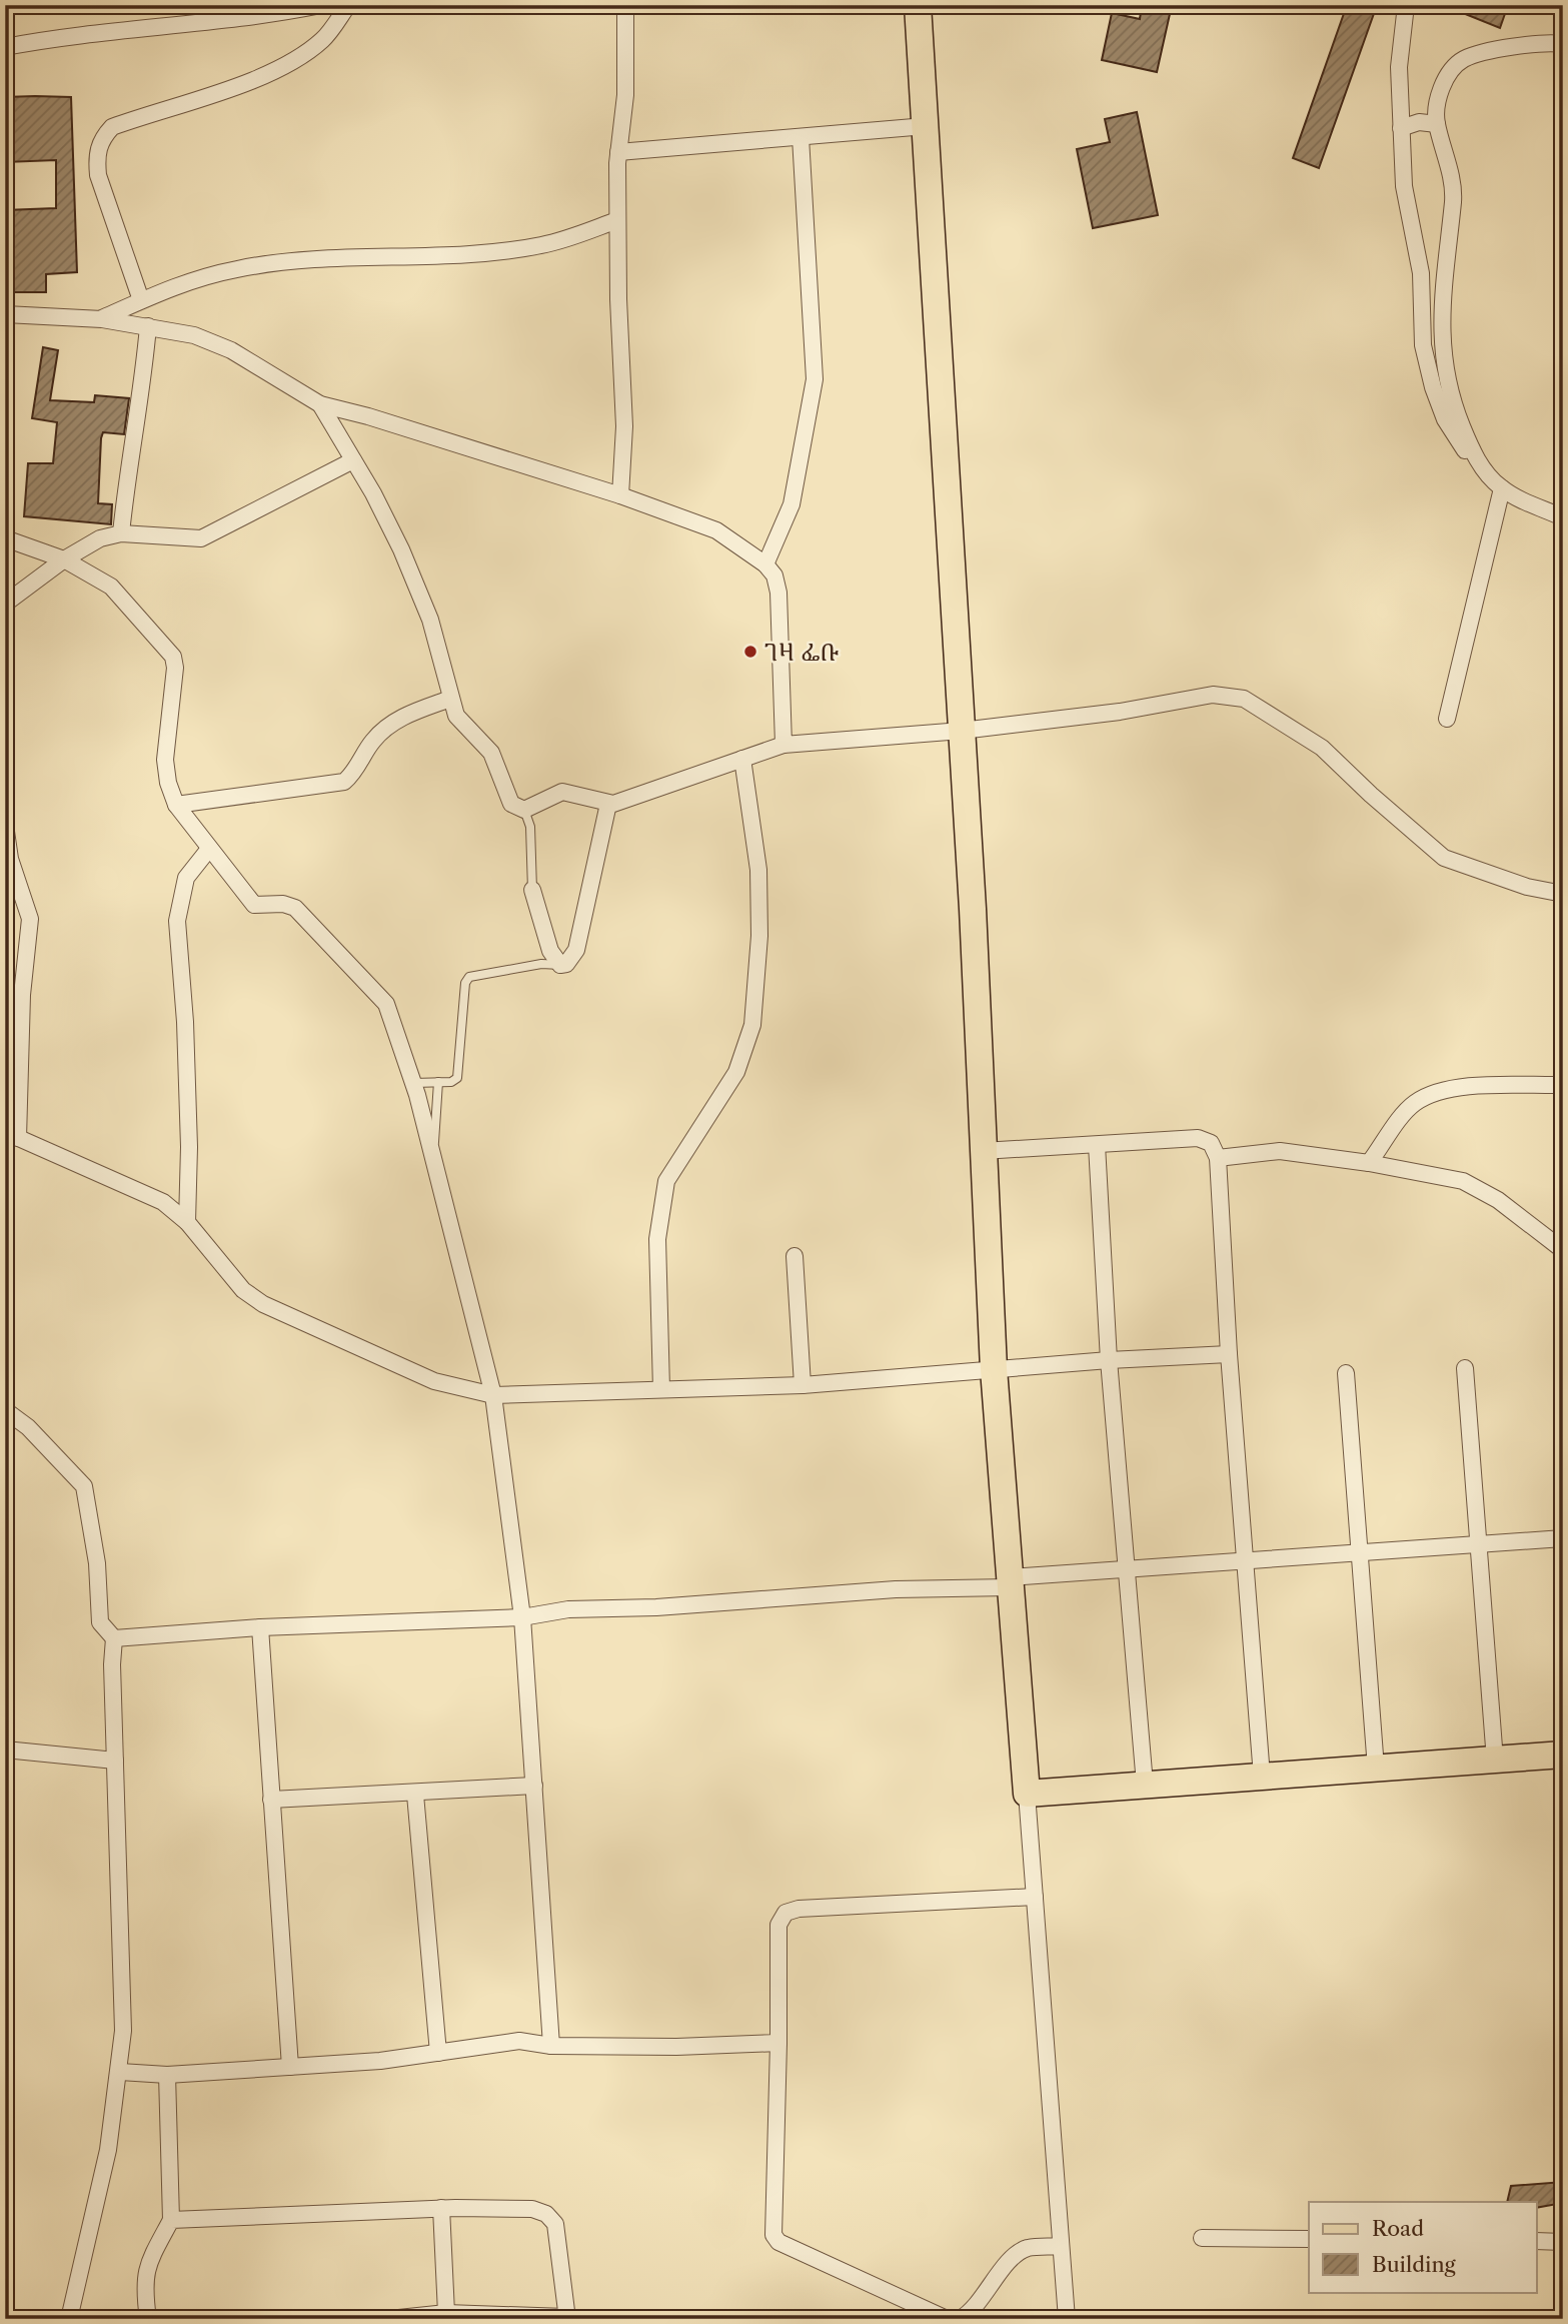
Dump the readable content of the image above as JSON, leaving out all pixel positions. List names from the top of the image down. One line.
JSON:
{"places":["ገዛ ፌቡ"],"legend":["Road","Building"]}
